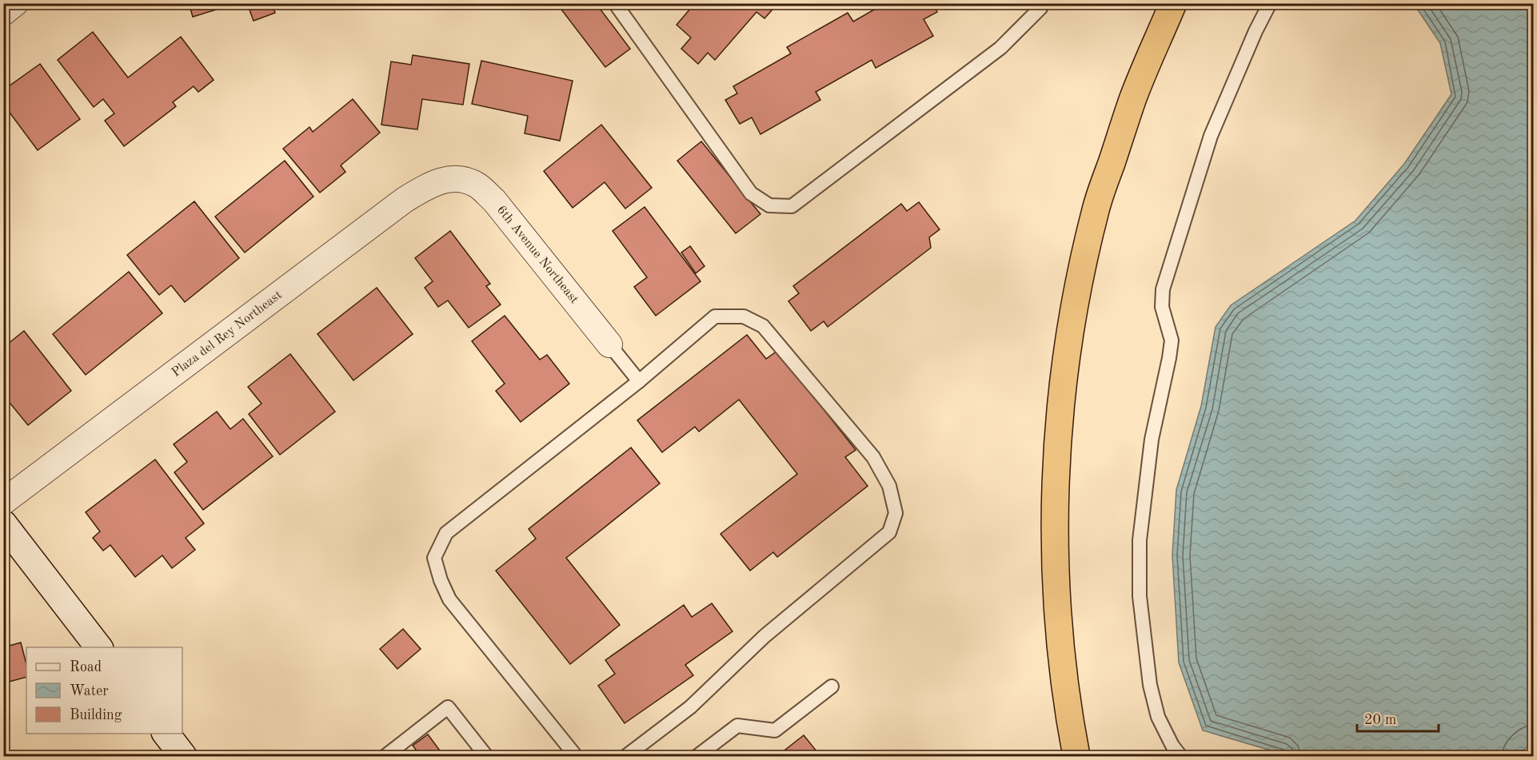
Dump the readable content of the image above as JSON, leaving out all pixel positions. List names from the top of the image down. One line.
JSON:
{"streets":{"street":["6th Avenue Northeast","Plaza del Rey Northeast"]},"crossings":[["6th Avenue Northeast","Plaza del Rey Northeast"]],"legend":["Road","Water","Building"],"scale_bar":"20 m"}
